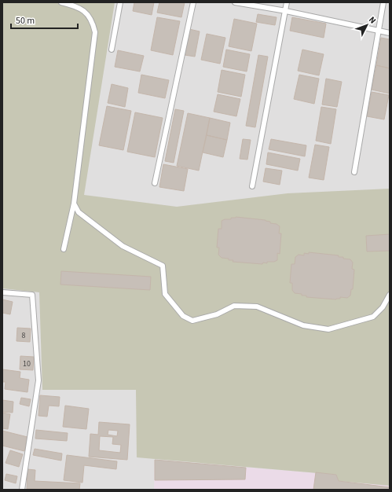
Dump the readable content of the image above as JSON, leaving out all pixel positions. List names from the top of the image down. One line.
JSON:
{"house_numbers":["8","10"],"scale_bar":"50 m","north":"top right"}
